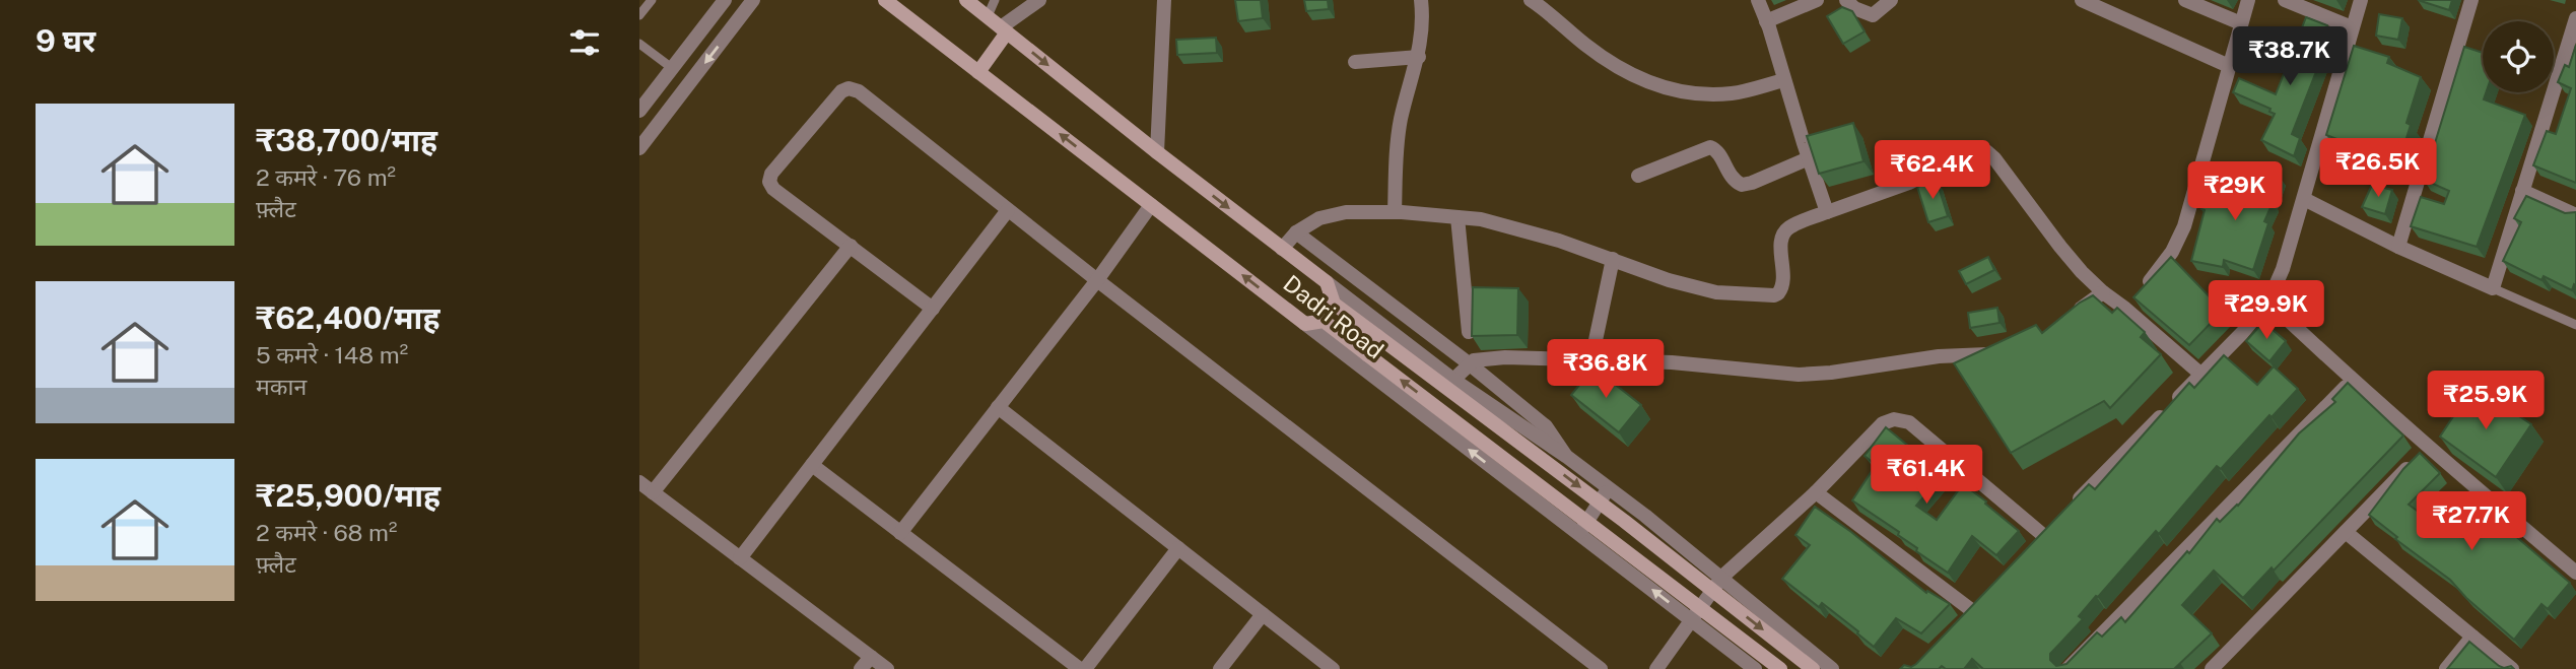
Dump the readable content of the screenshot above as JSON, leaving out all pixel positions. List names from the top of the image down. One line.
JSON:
{"streets":{"main road":["Dadri Road"]},"page":{"heading":"9 घर","price":["₹38.7K","₹26.5K","₹62.4K","₹29K","₹29.9K","₹36.8K","₹25.9K","₹61.4K","₹27.7K"],"list":[{"name":"₹38,700/माह","note":"2 कमरे · 76 m² · फ़्लैट"},{"name":"₹62,400/माह","note":"5 कमरे · 148 m² · मकान"},{"name":"₹25,900/माह","note":"2 कमरे · 68 m² · फ़्लैट"}]}}
